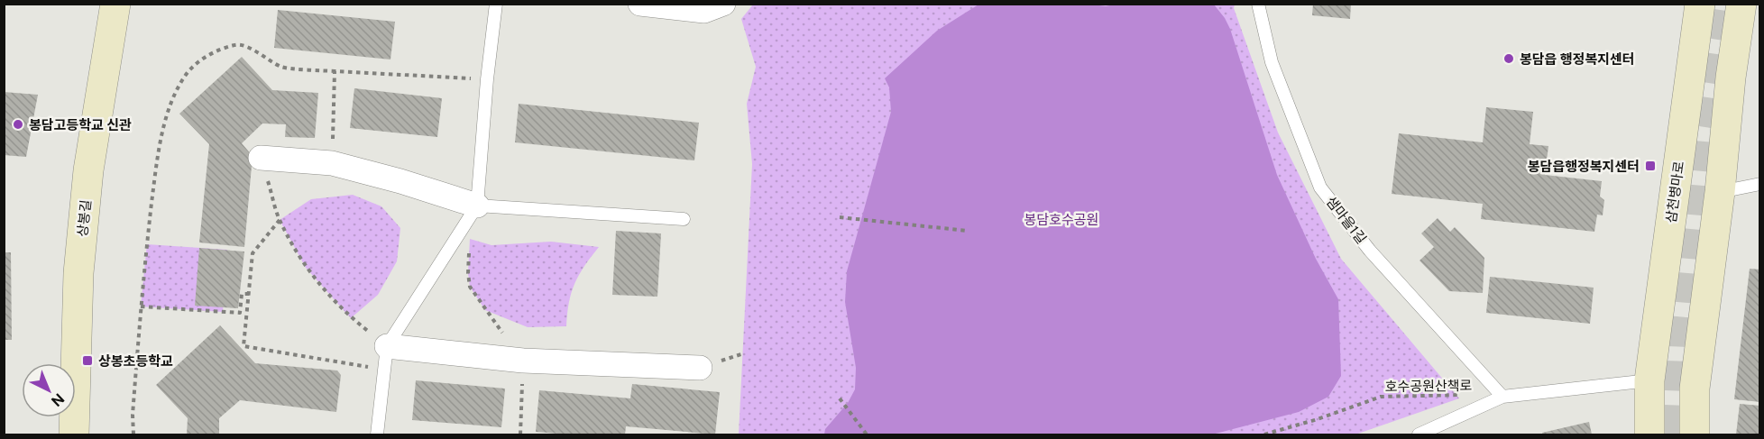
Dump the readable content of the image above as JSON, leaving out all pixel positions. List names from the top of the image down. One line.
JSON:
{"streets":{"main road":["삼천병마로","상봉길"],"lane":["샘마을1길"],"path":["호수공원산책로"]},"crossings":[["샘마을1길","호수공원산책로"]],"parks":["봉담호수공원"],"places":{"other":["봉담읍 행정복지센터","봉담고등학교 신관"],"transit":["봉담읍행정복지센터","상봉초등학교"]},"north":"bottom right"}
